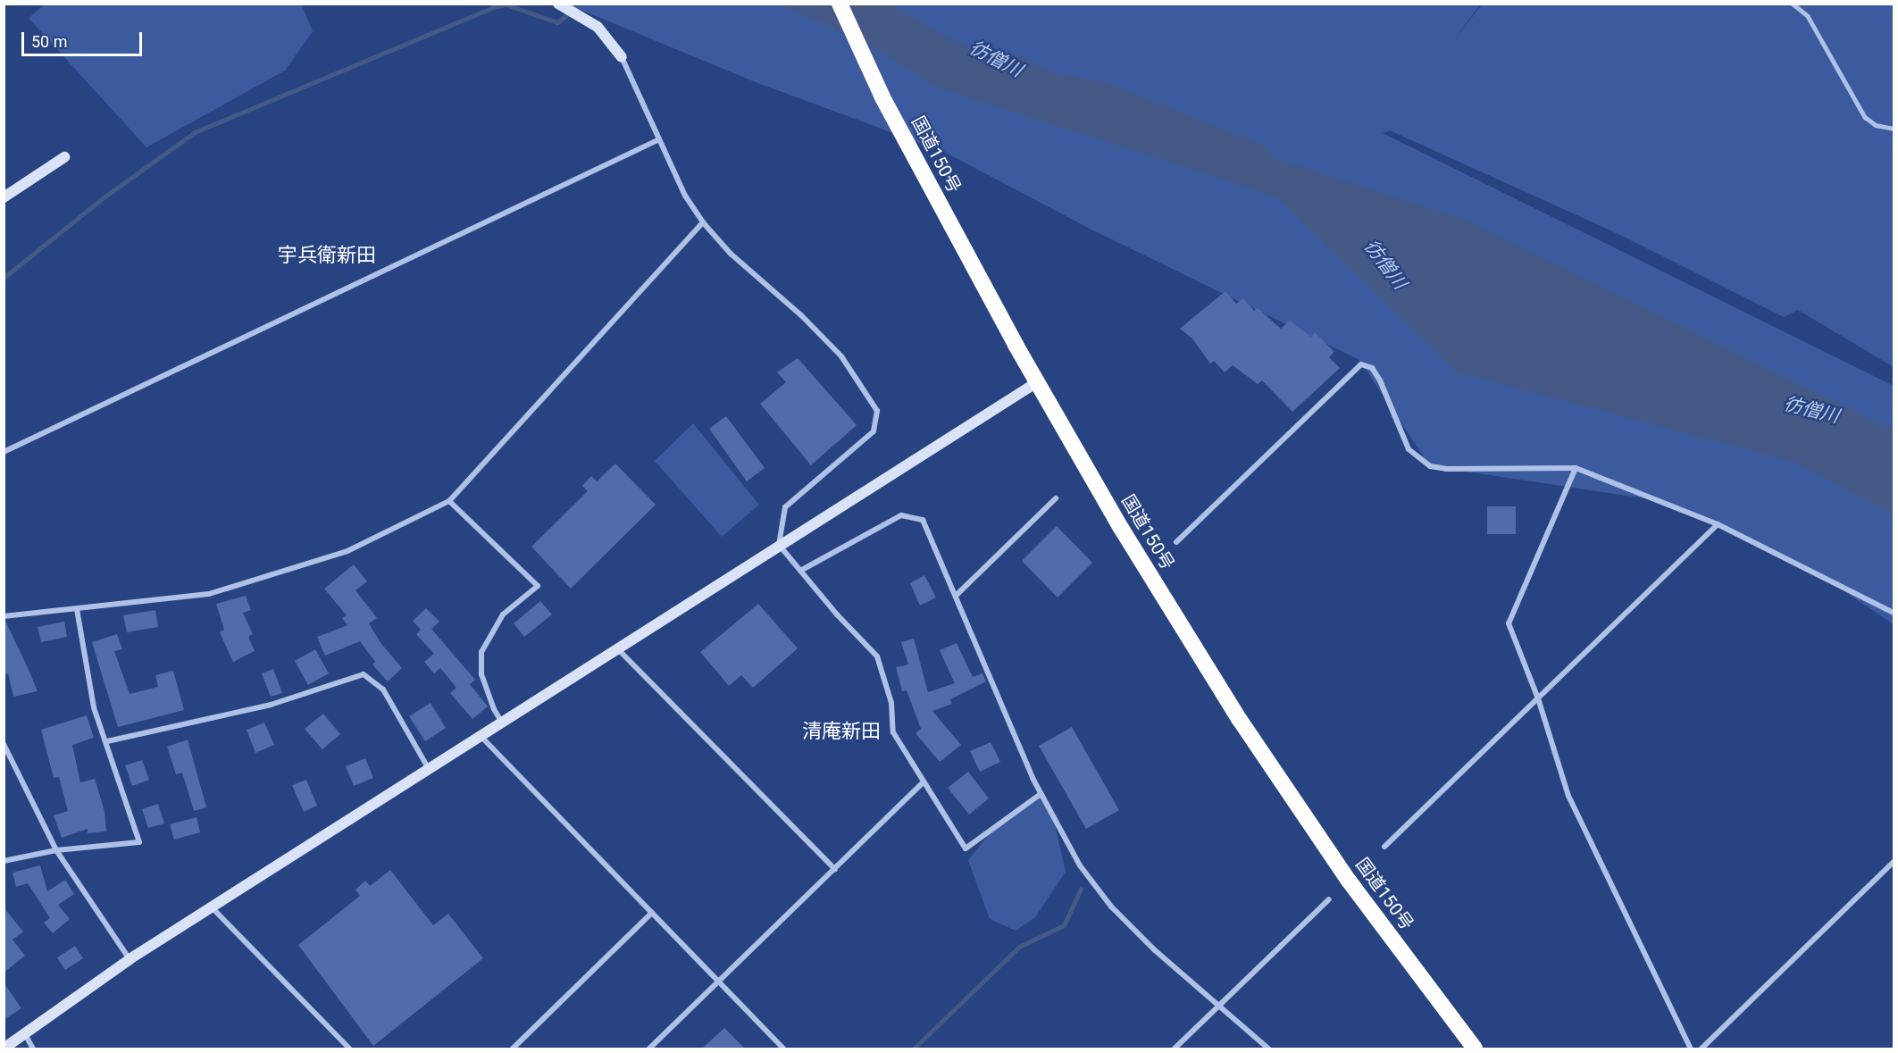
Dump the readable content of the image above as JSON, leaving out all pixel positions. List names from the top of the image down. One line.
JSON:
{"streets":{"highway":["国道150号"]},"districts":["宇兵衛新田","清庵新田"],"water":["彷僧川"],"scale_bar":"50 m"}
